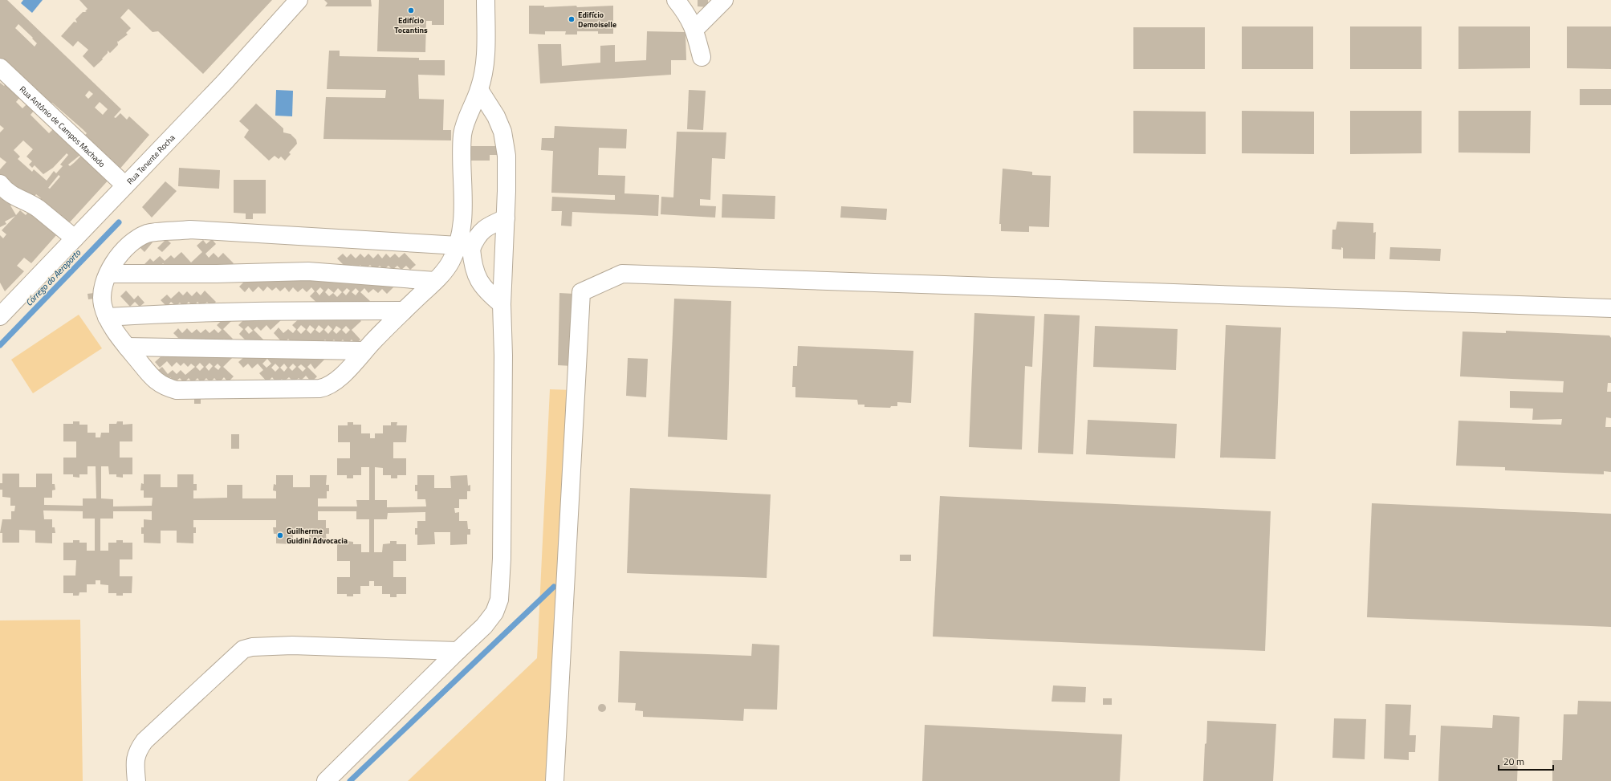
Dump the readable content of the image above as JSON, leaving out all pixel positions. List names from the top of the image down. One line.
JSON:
{"streets":{"street":["Rua Antônio de Campos Machado","Rua Tenente Rocha"]},"crossings":[["Rua Antônio de Campos Machado","Rua Tenente Rocha"]],"water":["Córrego do Aeroporto"],"places":["Edifício Tocantins","Edifício Demoiselle","Guilherme Guidini Advocacia"],"scale_bar":"20 m"}
